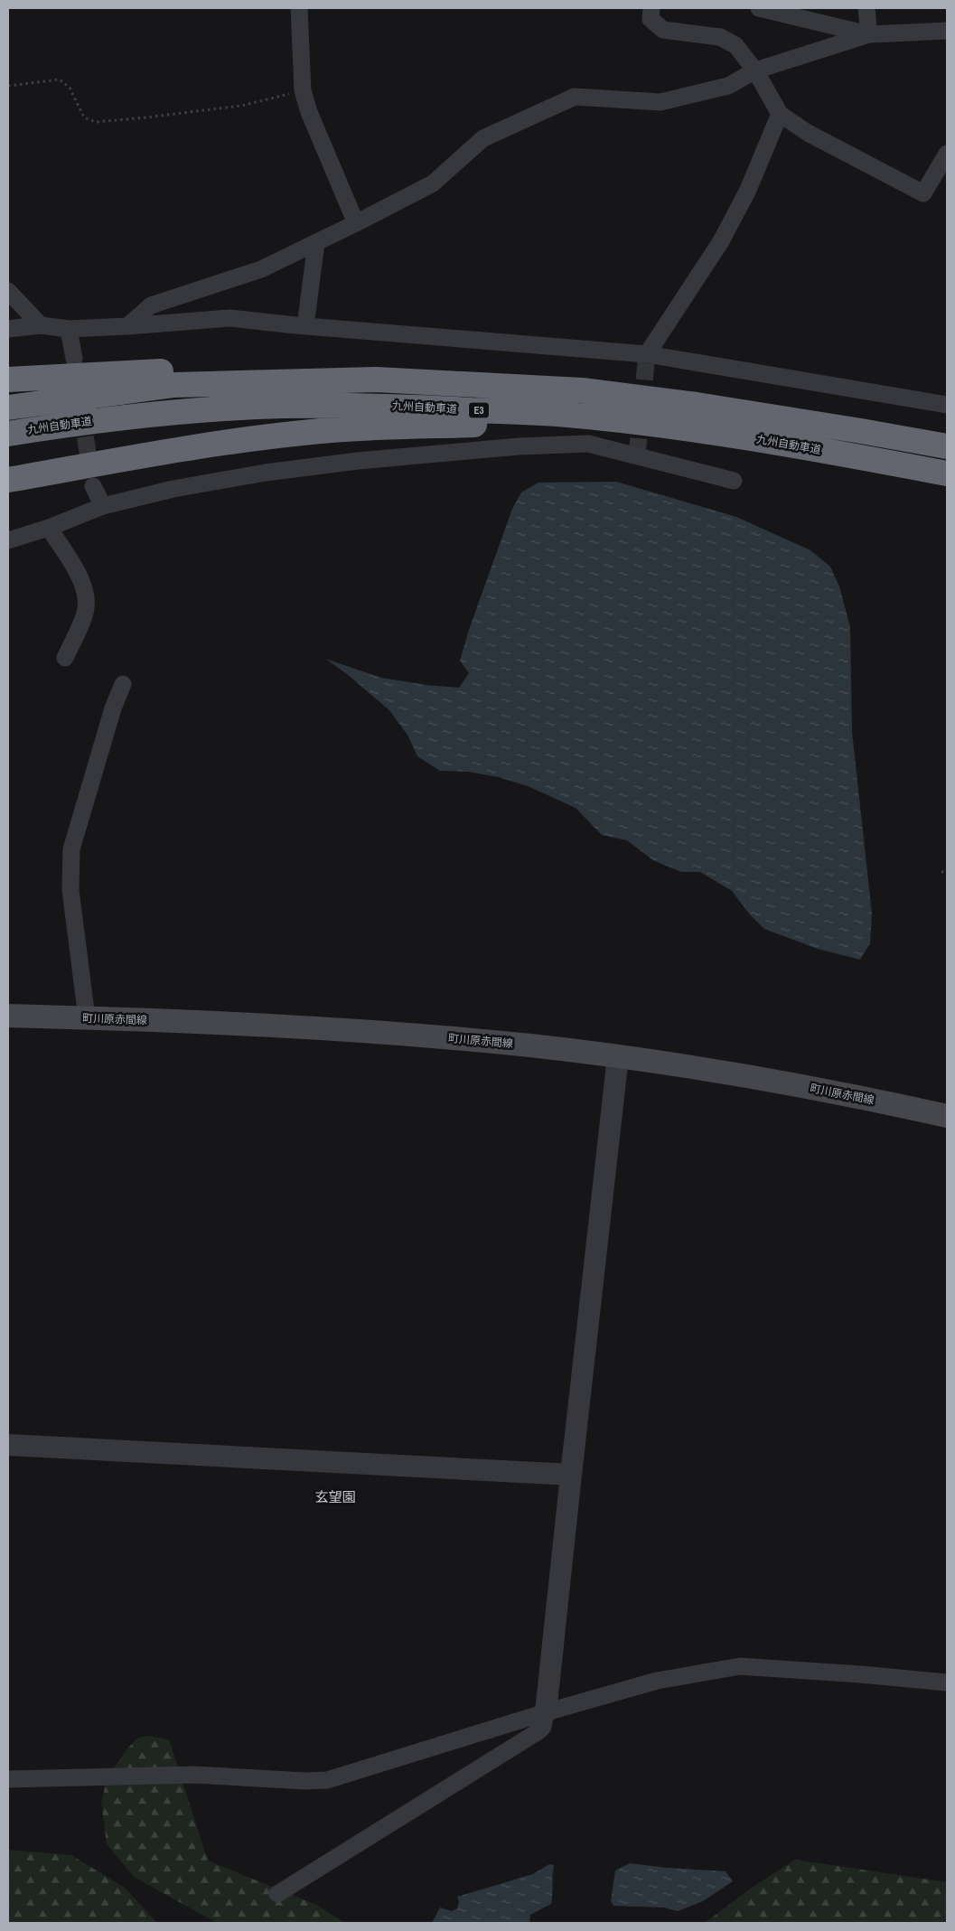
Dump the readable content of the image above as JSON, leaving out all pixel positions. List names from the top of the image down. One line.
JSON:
{"streets":{"highway":["九州自動車道","E3"],"main road":["町川原赤間線"]},"districts":["玄望園"]}
